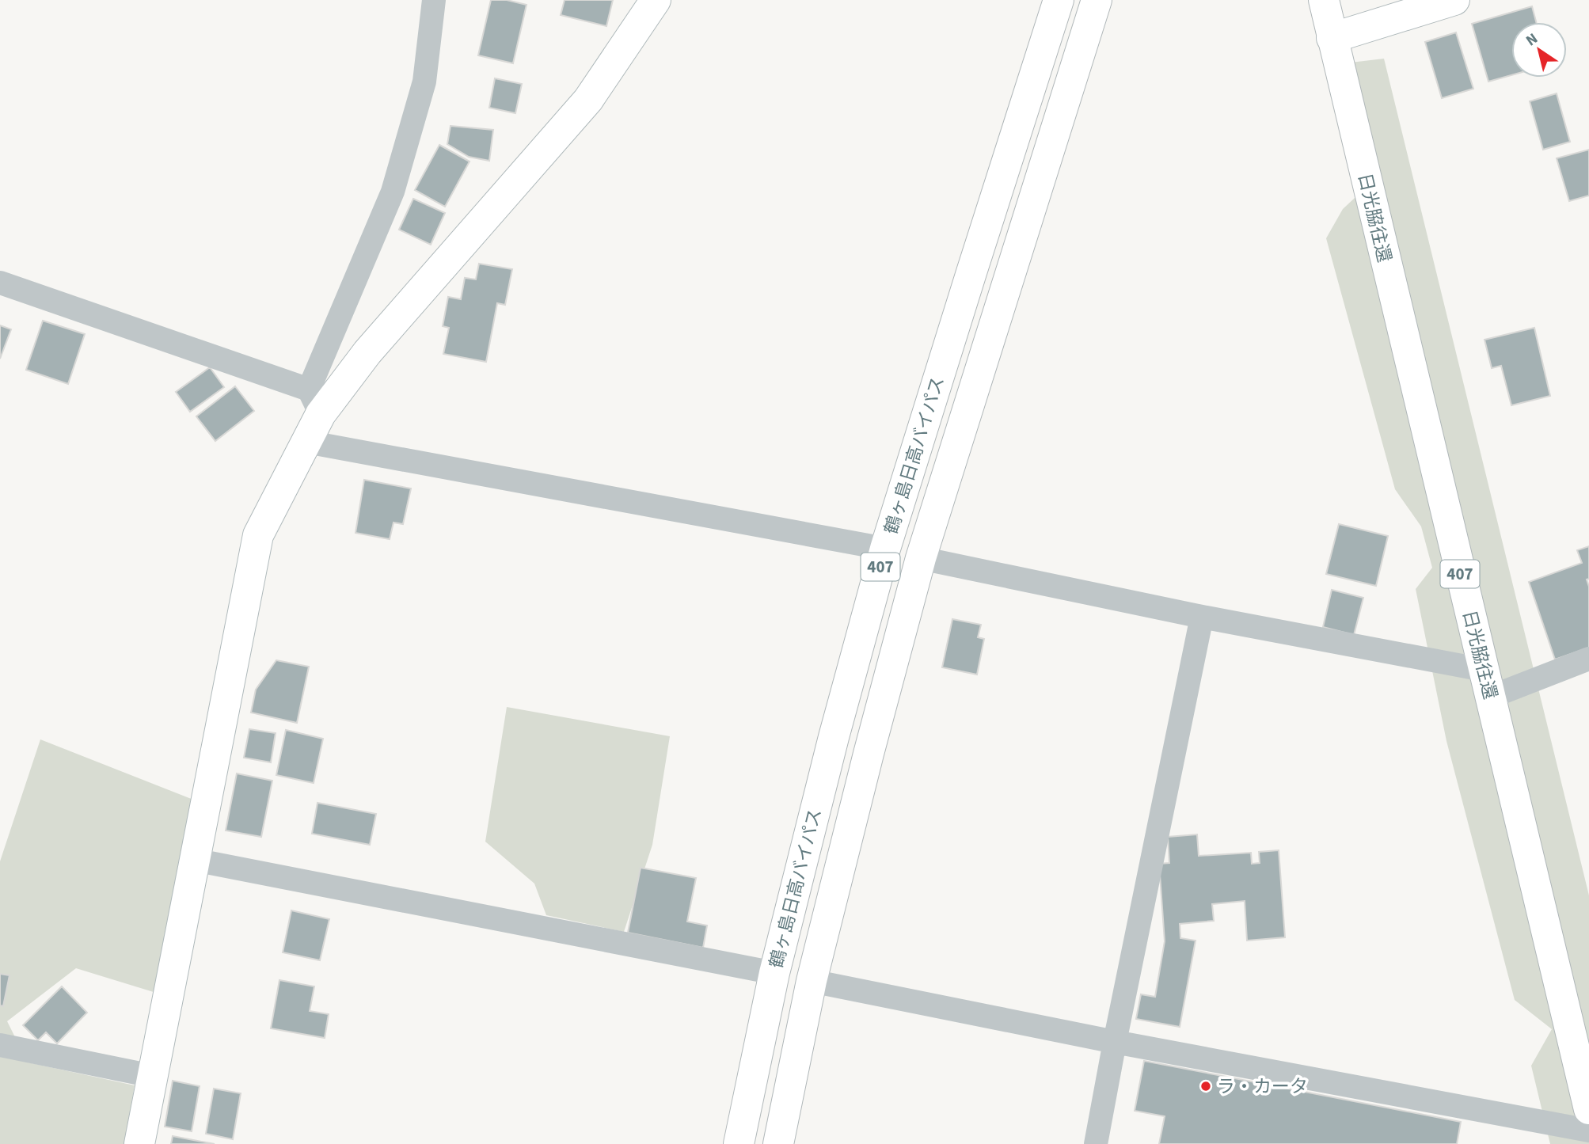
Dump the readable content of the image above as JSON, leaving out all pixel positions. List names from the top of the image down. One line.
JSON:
{"streets":{"main road":["日光脇往還","鶴ヶ島日高バイパス","407"]},"crossings":[["日光脇往還","407"]],"places":["ラ・カータ"],"north":"top left"}
